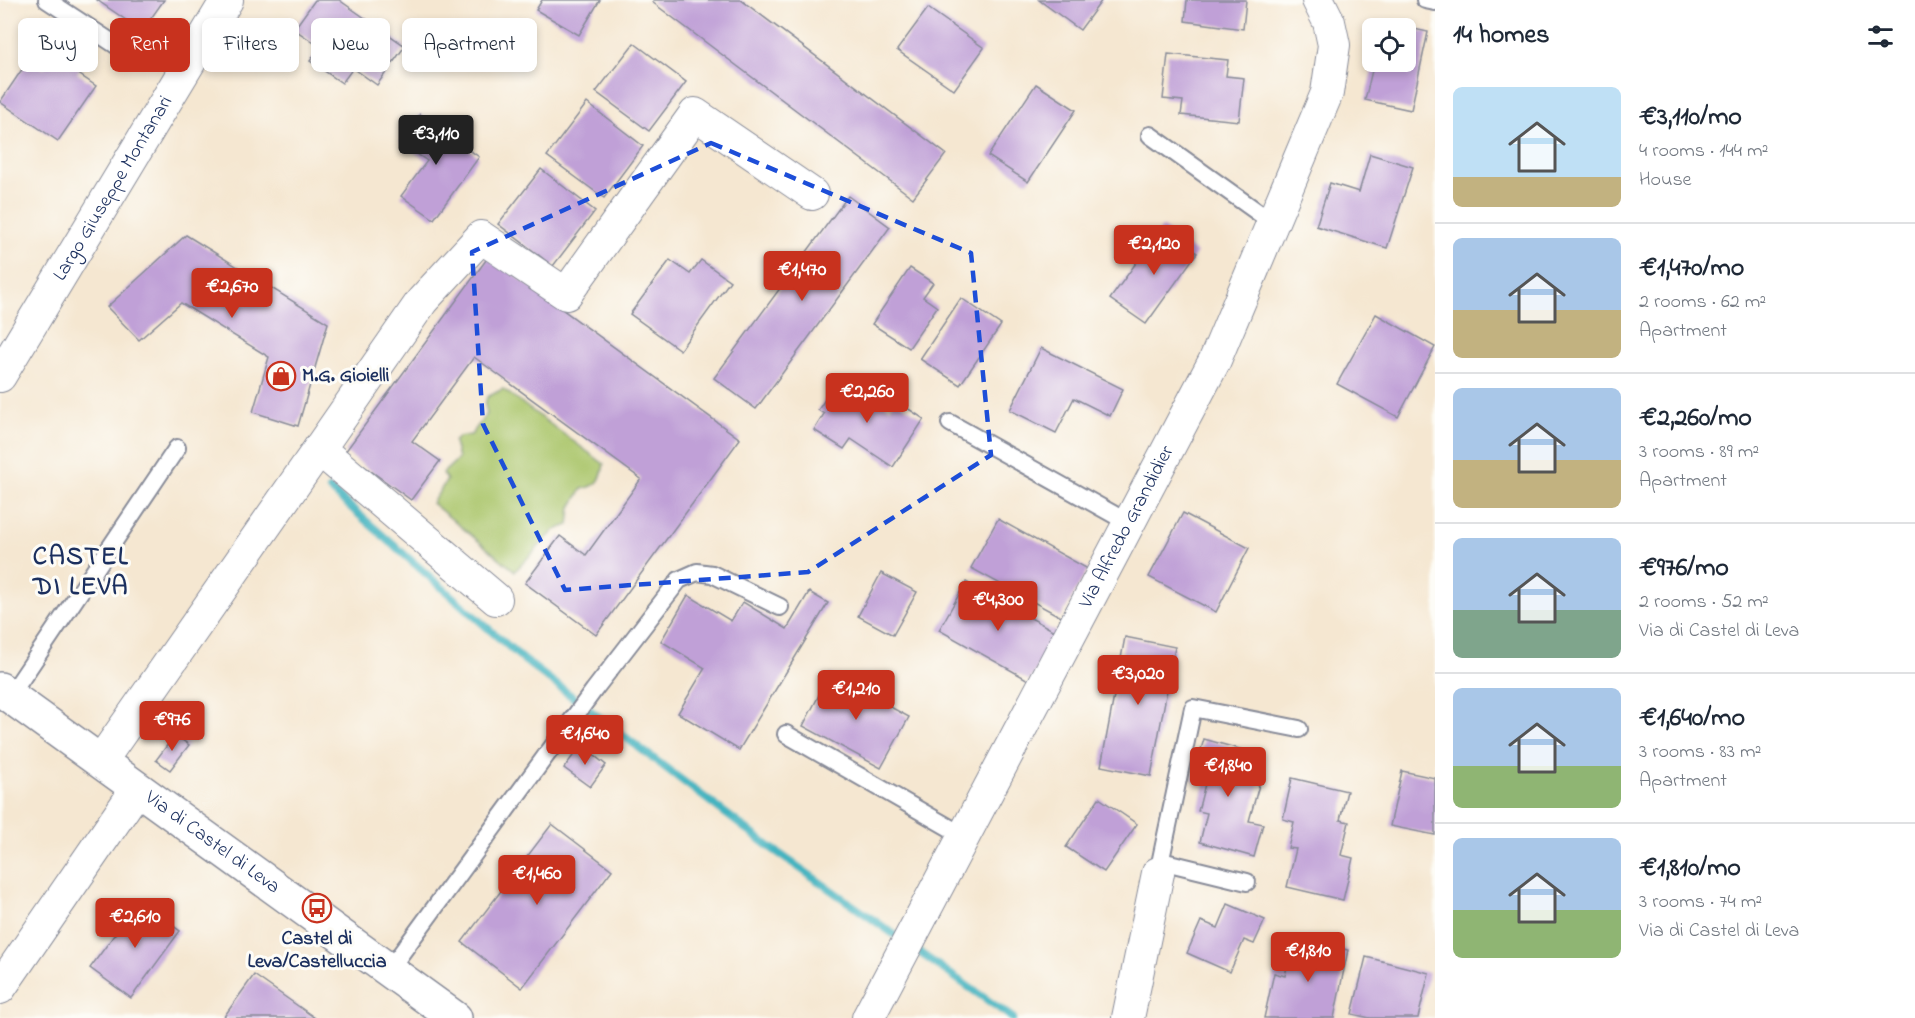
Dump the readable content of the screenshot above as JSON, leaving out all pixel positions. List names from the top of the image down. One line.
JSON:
{"streets":{"street":["Largo Giuseppe Montanari","Via Alfredo Grandidier","Via di Castel di Leva"]},"districts":["CASTEL DI LEVA"],"places":{"shop":["M.G. Gioielli"],"bus stop":["Castel di Leva/Castelluccia"]},"page":{"heading":"14 homes","chip":["Buy","Rent","Filters","New","Apartment"],"list":[{"name":"€3,110/mo","note":"4 rooms · 144 m² · House"},{"name":"€1,470/mo","note":"2 rooms · 62 m² · Apartment"},{"name":"€2,260/mo","note":"3 rooms · 89 m² · Apartment"},{"name":"€976/mo","note":"2 rooms · 52 m² · Via di Castel di Leva"},{"name":"€1,640/mo","note":"3 rooms · 83 m² · Apartment"},{"name":"€1,810/mo","note":"3 rooms · 74 m² · Via di Castel di Leva"}],"price":["€3,110","€2,120","€1,470","€2,670","€2,260","€4,300","€3,020","€1,210","€976","€1,640","€1,840","€1,460","€2,610","€1,810"]}}
